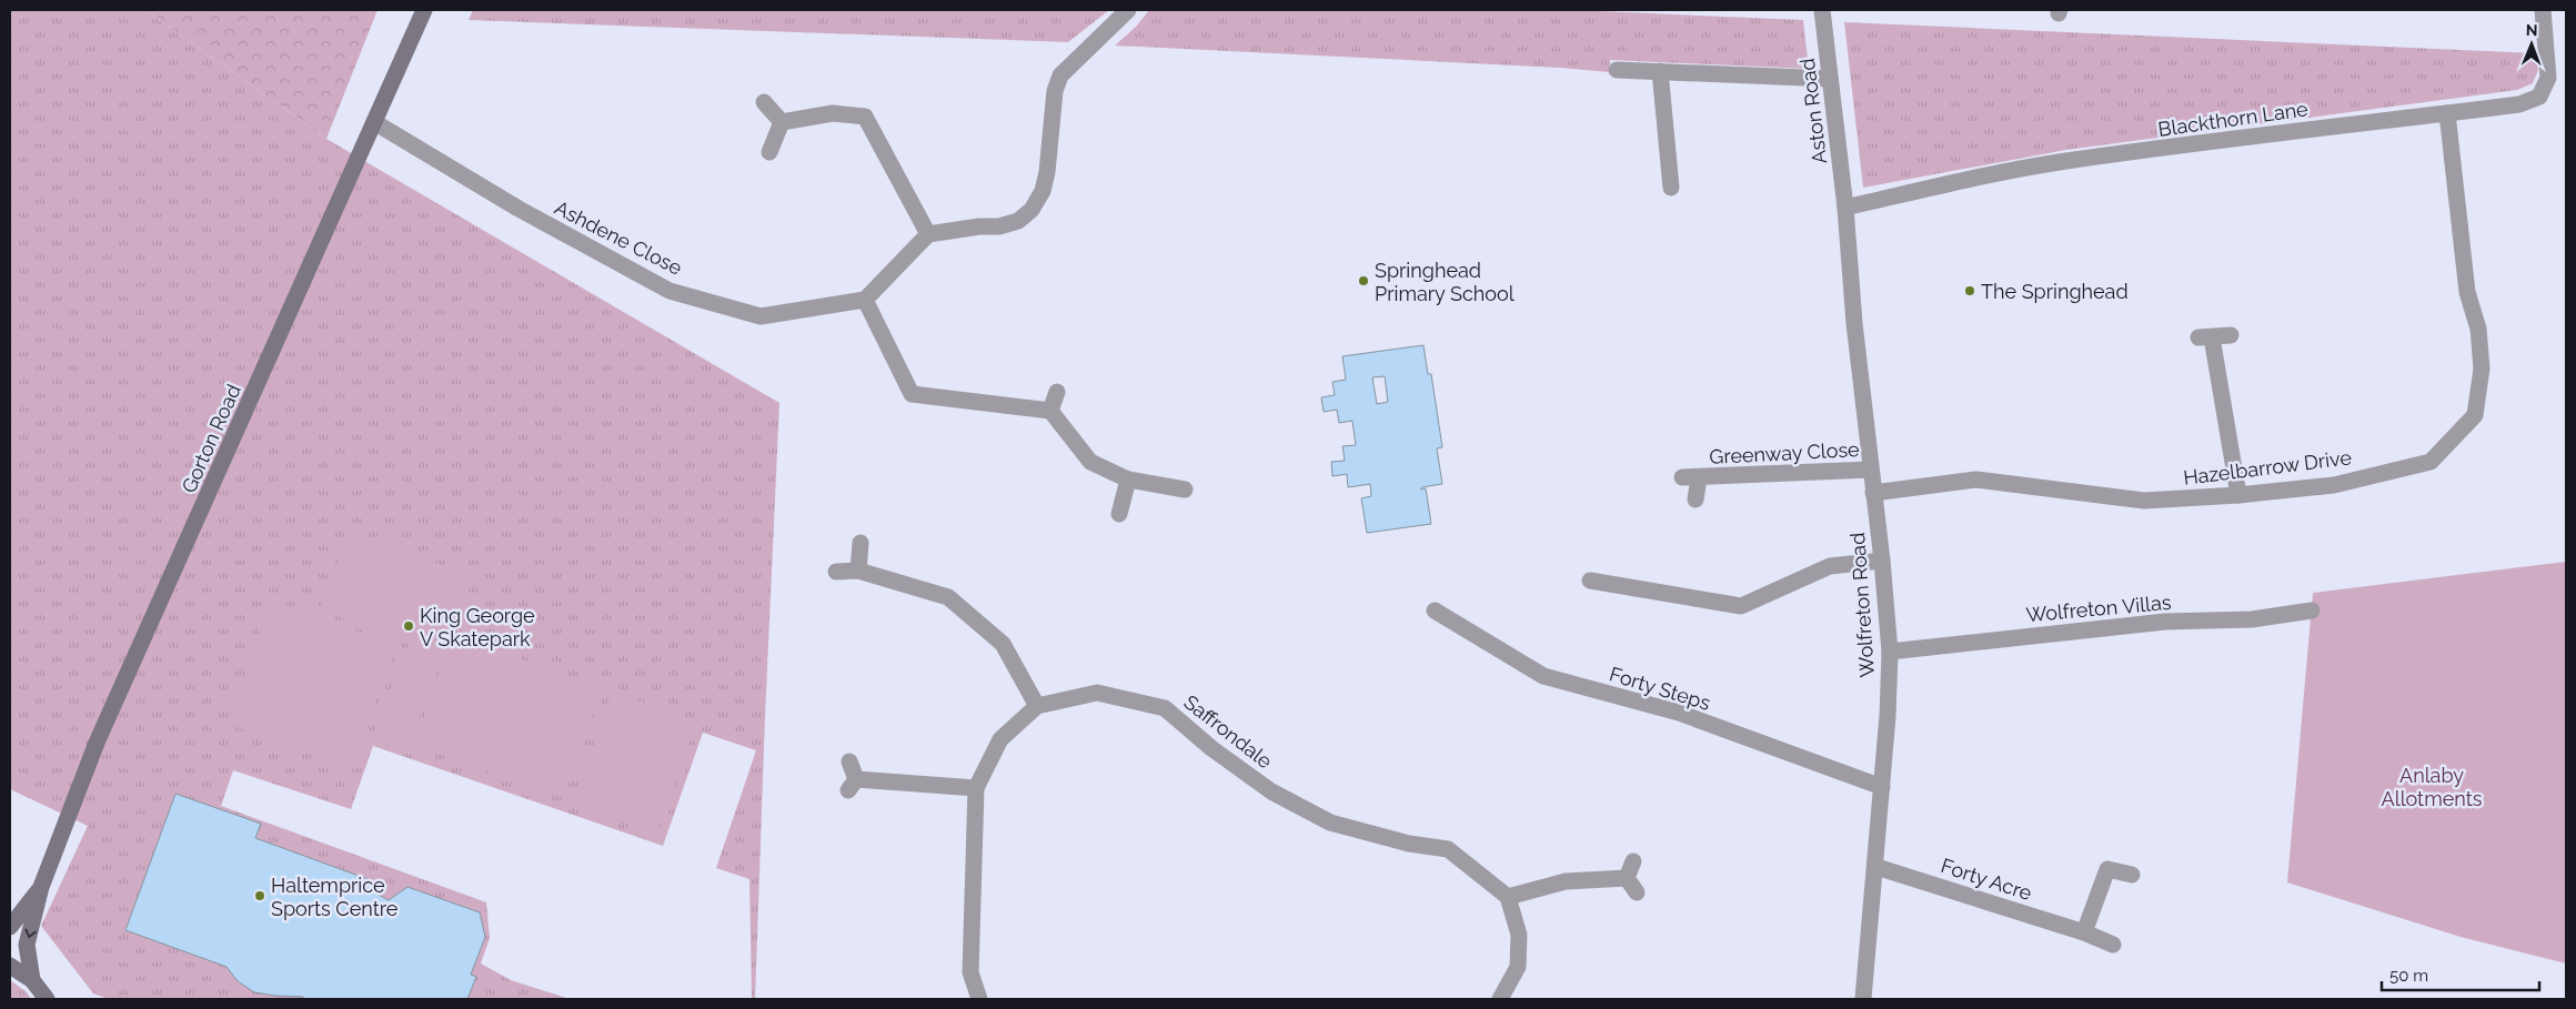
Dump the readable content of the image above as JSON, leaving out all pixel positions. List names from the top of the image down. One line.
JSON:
{"streets":{"main road":["Gorton Road"],"street":["Aston Road","Blackthorn Lane","Ashdene Close","Greenway Close","Hazelbarrow Drive","Wolfreton Road","Wolfreton Villas","Forty Steps","Saffrondale","Forty Acre"]},"crossings":[["Aston Road","Blackthorn Lane"],["Aston Road","Wolfreton Road"],["Blackthorn Lane","Hazelbarrow Drive"],["Blackthorn Lane","Wolfreton Road"],["Ashdene Close","Gorton Road"],["Greenway Close","Wolfreton Road"],["Hazelbarrow Drive","Wolfreton Road"],["Wolfreton Road","Wolfreton Villas"],["Wolfreton Road","Forty Steps"],["Wolfreton Road","Forty Acre"]],"parks":["Anlaby Allotments"],"places":["Springhead Primary School","The Springhead","King George V Skatepark","Haltemprice Sports Centre"],"scale_bar":"50 m","north":"top"}
